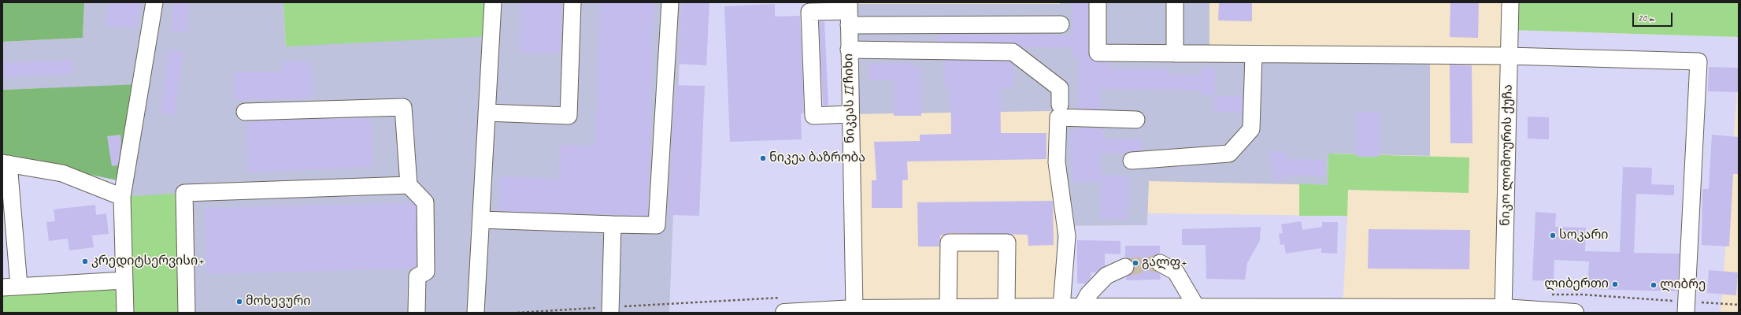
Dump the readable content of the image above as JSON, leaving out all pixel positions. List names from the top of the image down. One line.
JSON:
{"streets":{"street":["ნიკეას II ჩიხი","ნიკო ლომოურის ქუჩა"]},"places":["ნიკეა ბაზრობა","სოკარი","კრედიტსერვისი+","გალფ+","ლიბერთი","ლიბრე","მოხევური"],"scale_bar":"20 m"}
